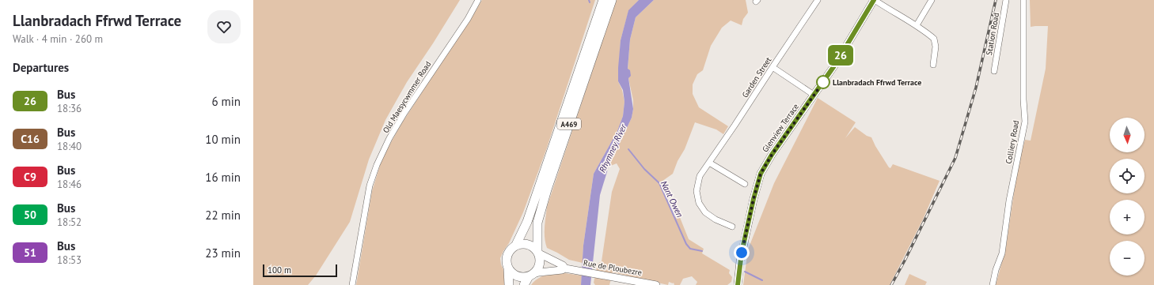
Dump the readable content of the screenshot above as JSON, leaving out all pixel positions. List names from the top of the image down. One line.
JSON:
{"streets":{"main road":["A469"],"street":["Station Road","Garden Street","Old Maesycwmmer Road","Glenview Terrace","Colliery Road","Rue de Ploubezre"]},"crossings":[["A469","Rue de Ploubezre"]],"water":["Rhymney River","Nant Owen"],"places":["Llanbradach Ffrwd Terrace"],"lines":["bus line 26"],"scale_bar":"100 m","north":"bottom","page":{"heading":[["Llanbradach Ffrwd Terrace","Walk · 4 min · 260 m"],"Departures"],"on_map":"26","list":[{"mark":"26","name":"Bus","note":"18:36","value":"6 min"},{"mark":"C16","name":"Bus","note":"18:40","value":"10 min"},{"mark":"C9","name":"Bus","note":"18:46","value":"16 min"},{"mark":"50","name":"Bus","note":"18:52","value":"22 min"},{"mark":"51","name":"Bus","note":"18:53","value":"23 min"}],"map_buttons":["+","−"],"scale":"100 m"}}
